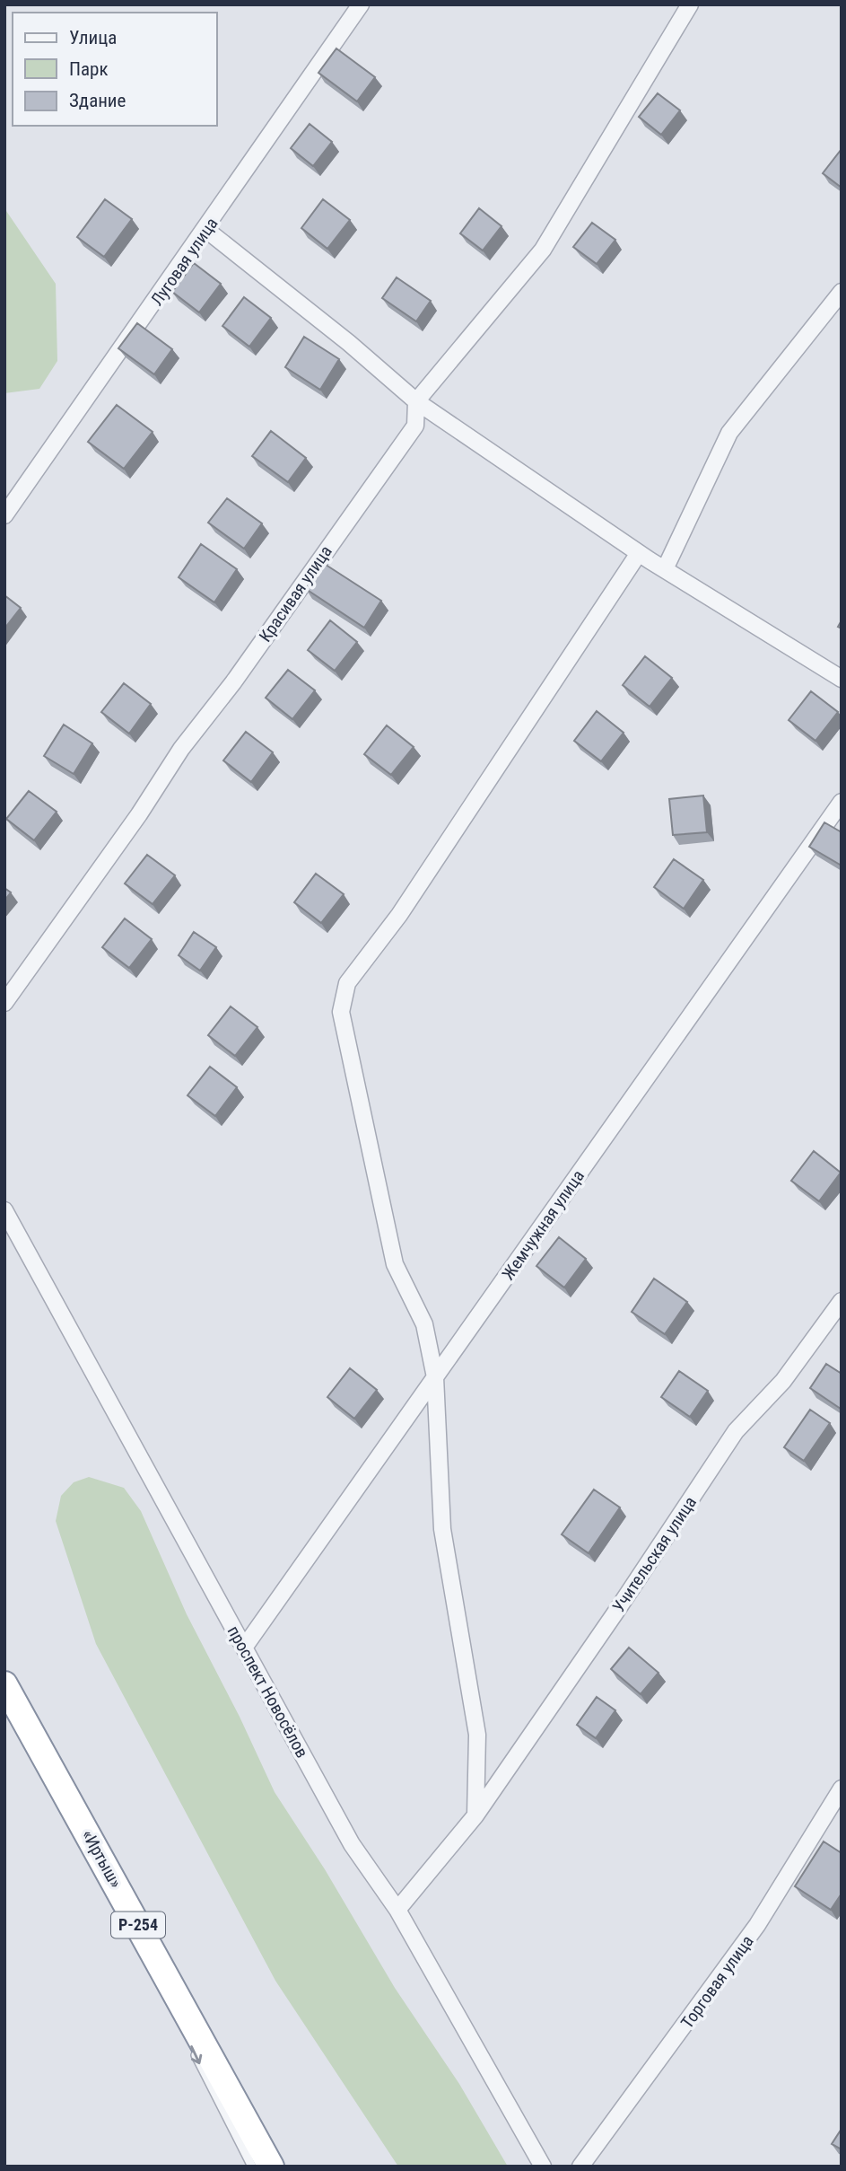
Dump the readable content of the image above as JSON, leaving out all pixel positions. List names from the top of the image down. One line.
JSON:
{"streets":{"highway":["«Иртыш»","Р-254"],"street":["Луговая улица","Красивая улица","Жемчужная улица","Учительская улица","проспект Новосёлов","Торговая улица"]},"crossings":[["Жемчужная улица","проспект Новосёлов"],["Учительская улица","проспект Новосёлов"]],"legend":["Улица","Парк","Здание"]}
